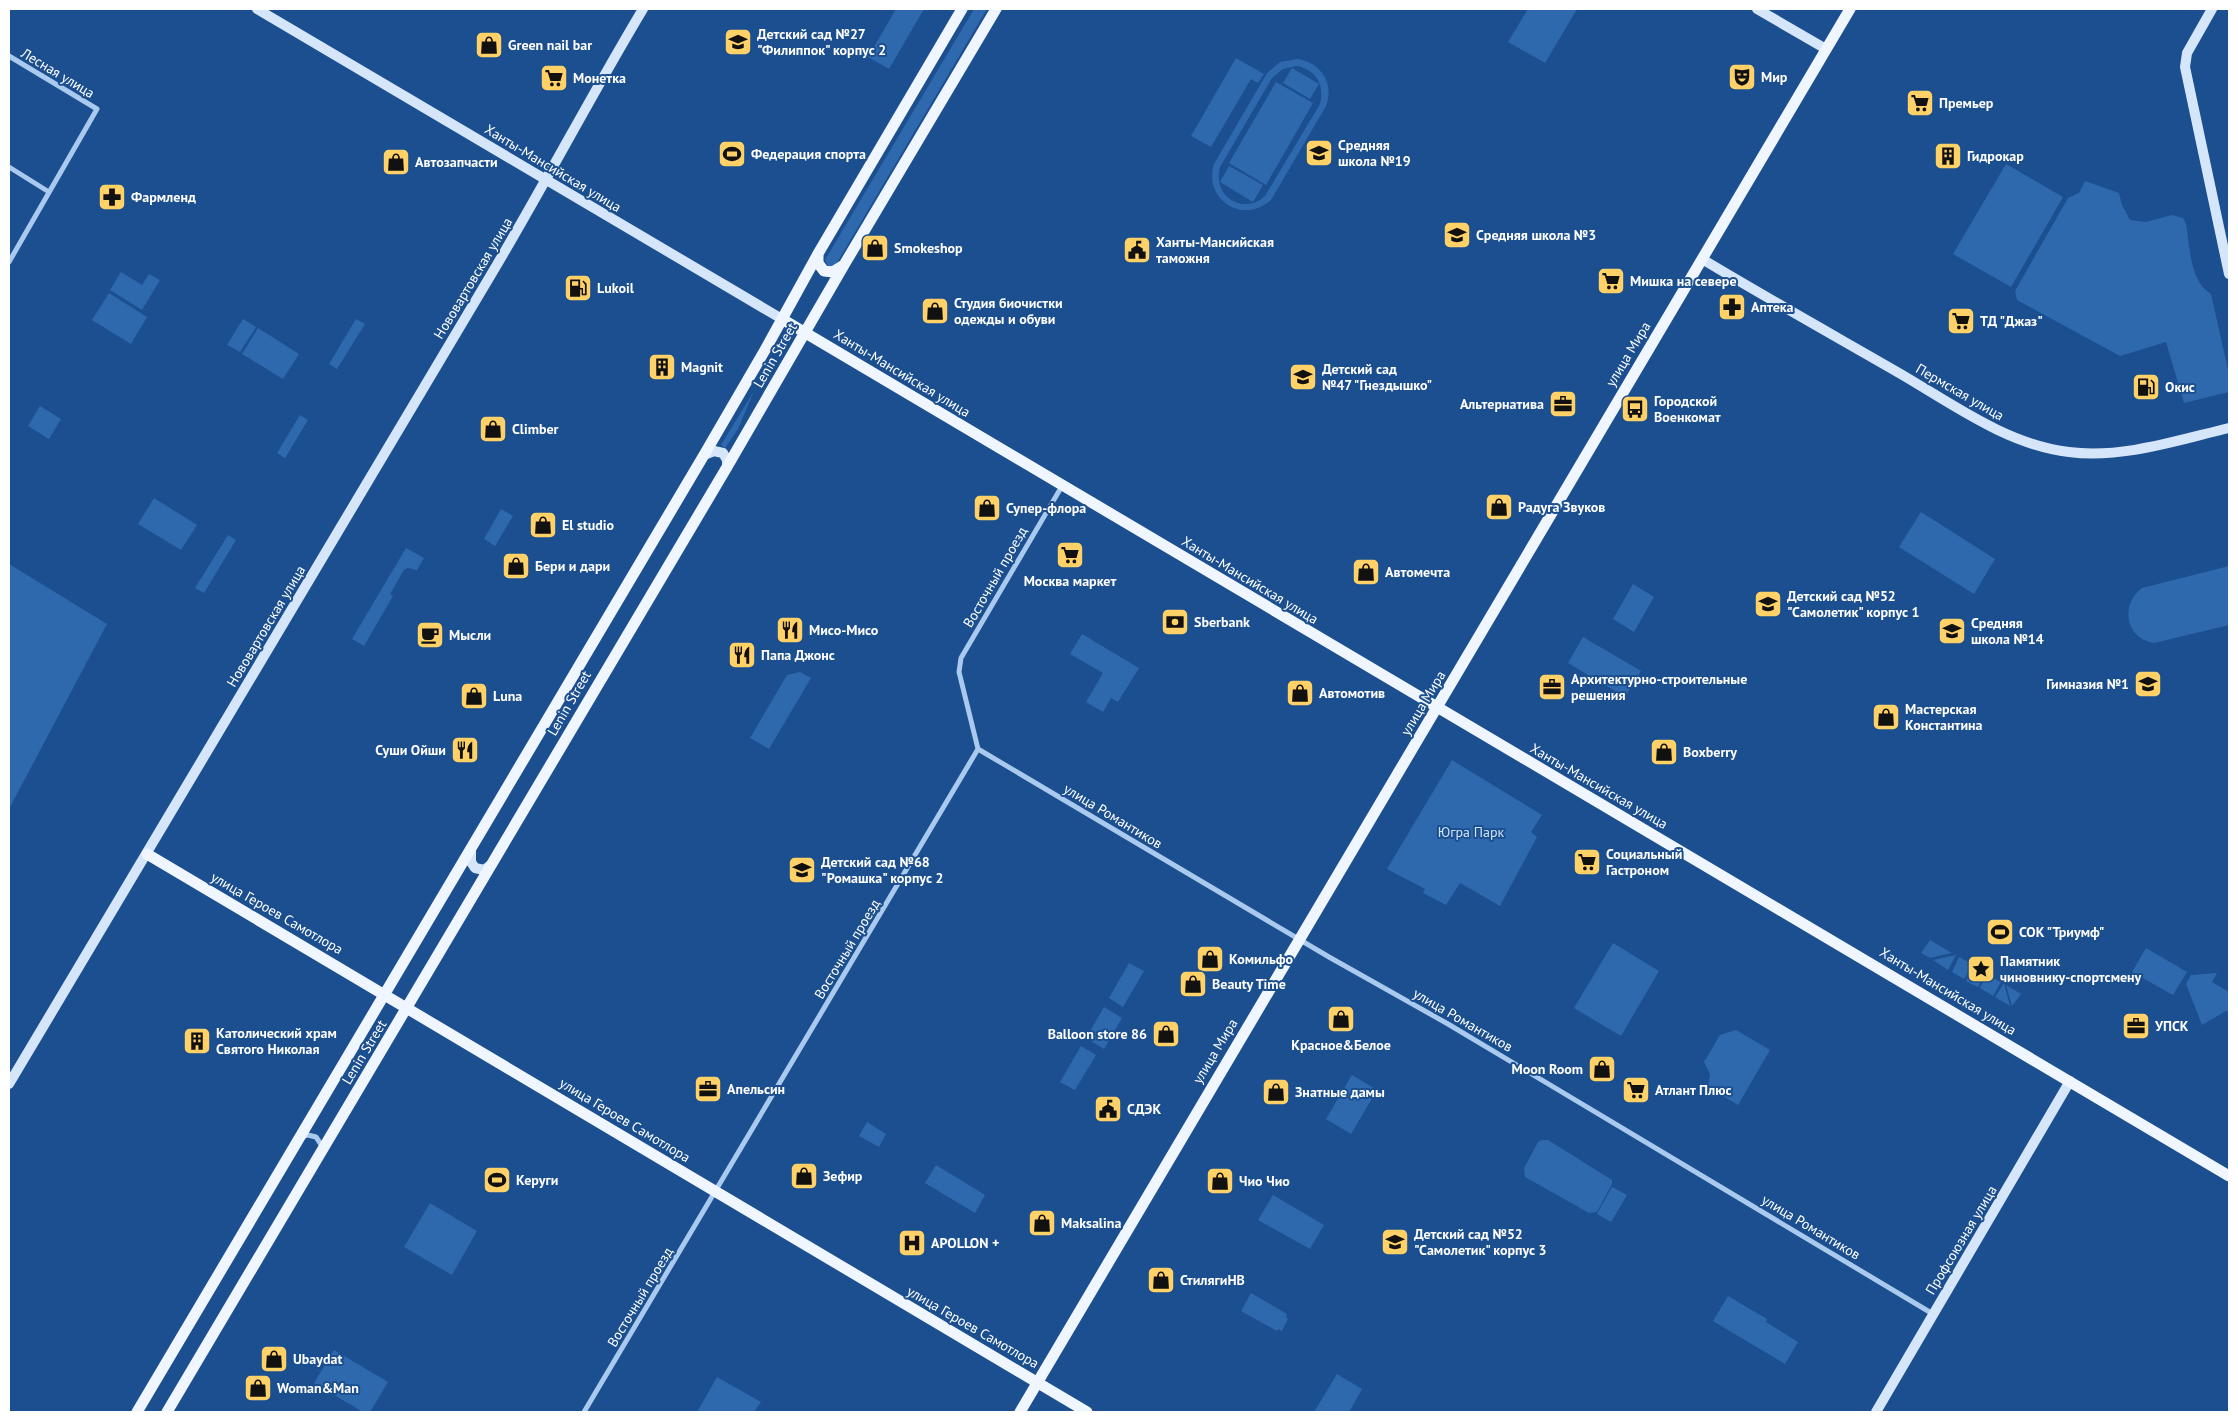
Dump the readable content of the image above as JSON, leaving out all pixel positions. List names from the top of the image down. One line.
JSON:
{"streets":{"main road":["Ханты-Мансийская улица","Нововартовская улица","улица Мира","Lenin Street","Пермская улица","улица Героев Самотлора","Профсоюзная улица"],"street":["Лесная улица","Восточный проезд","улица Романтиков"]},"crossings":[["Ханты-Мансийская улица","Нововартовская улица"],["Ханты-Мансийская улица","улица Мира"],["Ханты-Мансийская улица","Lenin Street"],["Ханты-Мансийская улица","Восточный проезд"],["Ханты-Мансийская улица","Профсоюзная улица"],["Нововартовская улица","улица Героев Самотлора"],["улица Мира","Пермская улица"],["улица Мира","улица Романтиков"],["улица Мира","улица Героев Самотлора"],["Lenin Street","улица Героев Самотлора"],["Восточный проезд","улица Романтиков"],["Восточный проезд","улица Героев Самотлора"],["улица Романтиков","Профсоюзная улица"]],"parks":["Югра Парк"],"places":{"school or university":["Детский сад №27 \"Филиппок\" корпус 2","Средняя школа №19","Средняя школа №3","Детский сад №47 \"Гнездышко\"","Детский сад №52 \"Самолетик\" корпус 1","Средняя школа №14","Гимназия №1","Детский сад №68 \"Ромашка\" корпус 2","Детский сад №52 \"Самолетик\" корпус 3"],"shop":["Green nail bar","Автозапчасти","Smokeshop","Студия биочистки одежды и обуви","Climber","Радуга Звуков","Супер-флора","El studio","Бери и дари","Автомечта","Автомотив","Luna","Мастерская Константина","Boxberry","Комильфо","Beauty Time","Красное&Белое","Balloon store 86","Moon Room","Знатные дамы","Зефир","Чио Чио","Maksalina","СтилягиНВ","Ubaydat","Woman&Man"],"theatre":["Мир"],"supermarket":["Монетка","Премьер","Мишка на севере","ТД \"Джаз\"","Москва маркет","Социальный Гастроном","Атлант Плюс"],"sports":["Федерация спорта","СОК \"Триумф\"","Керуги"],"building":["Гидрокар","Magnit","Католический храм Святого Николая"],"pharmacy":["Фармленд","Аптека"],"public building":["Ханты-Мансийская таможня","СДЭК"],"fuel station":["Lukoil","Окис"],"office":["Альтернатива","Архитектурно-строительные решения","УПСК","Апельсин"],"bus stop":["Городской Военкомат"],"bank":["Sberbank"],"restaurant":["Мисо-Мисо","Папа Джонс","Суши Ойши"],"cafe":["Мысли"],"place":["Памятник чиновнику-спортсмену"],"hospital":["APOLLON +"]}}
